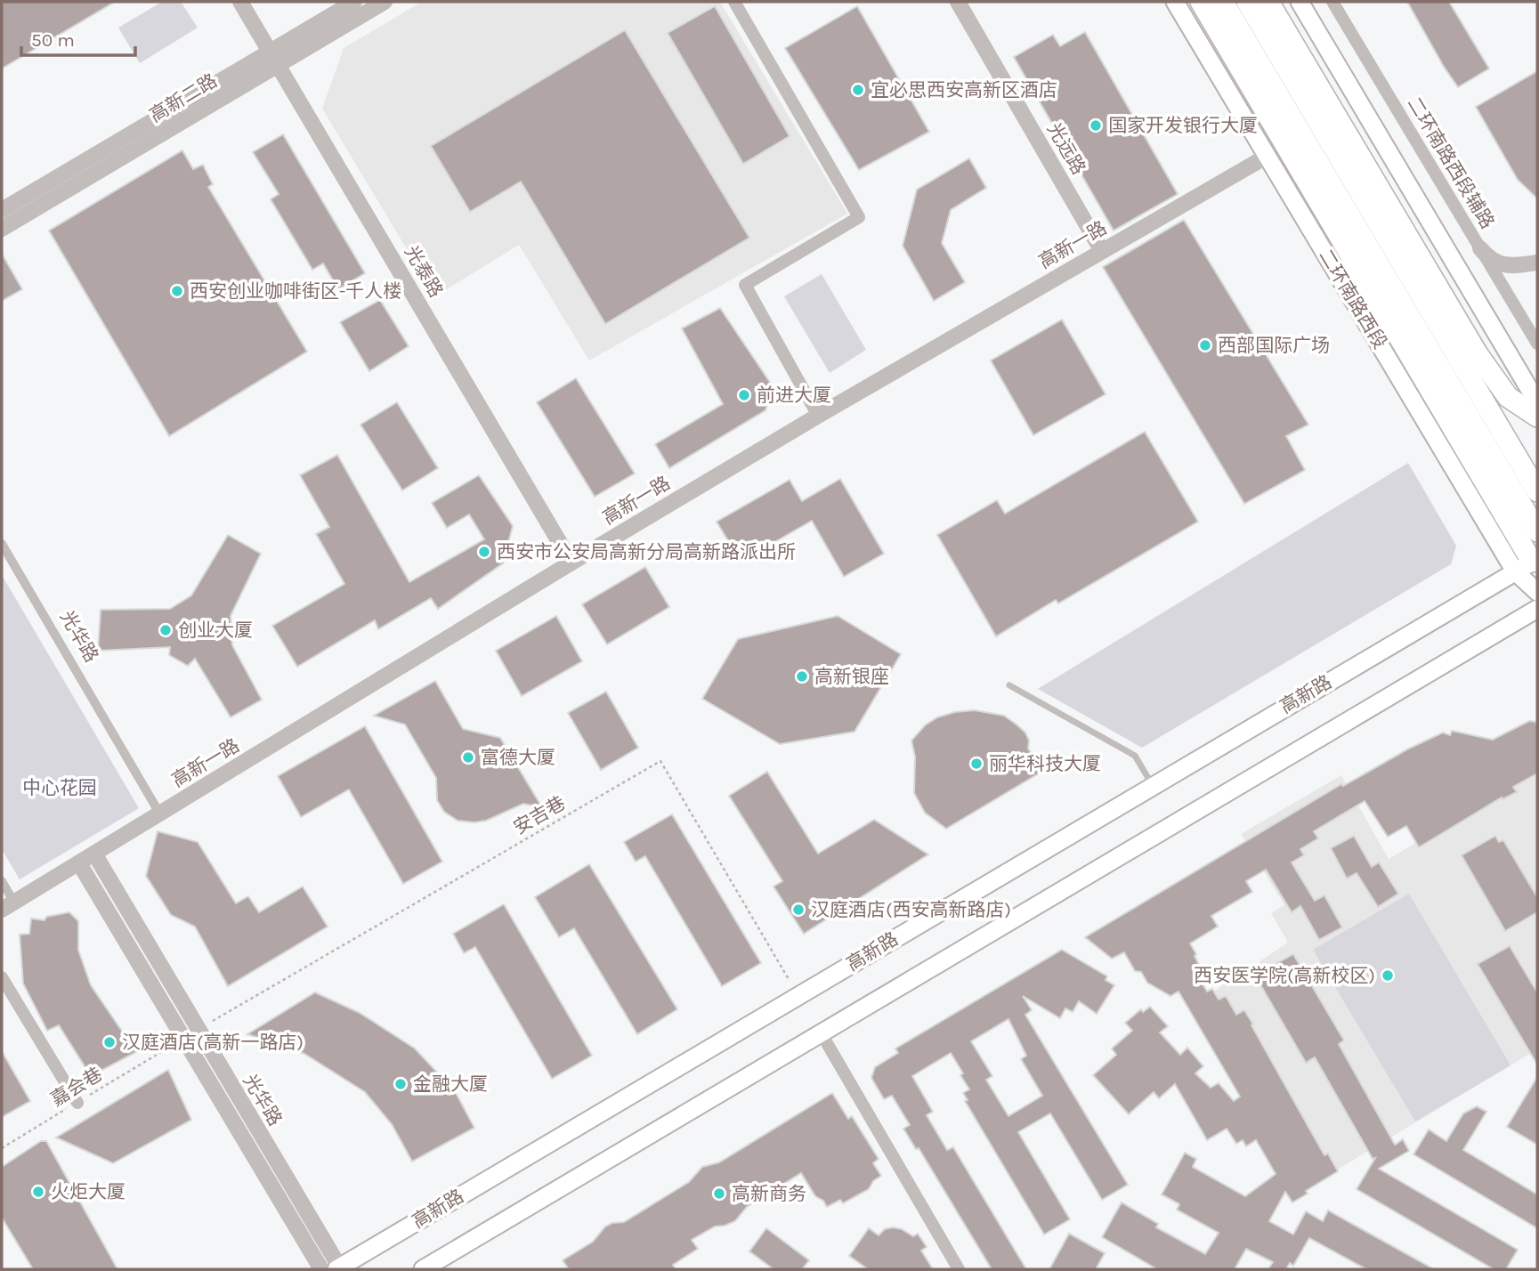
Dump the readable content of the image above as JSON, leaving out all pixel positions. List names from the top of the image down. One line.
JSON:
{"streets":{"main road":["二环南路西段","高新路"],"street":["高新二路","光远路","二环南路西段辅路","高新一路","光泰路","光华路"],"path":["安吉巷","嘉会巷"]},"crossings":[["高新二路","光泰路"],["光远路","高新一路"],["高新一路","光泰路"],["高新一路","二环南路西段"],["高新一路","光华路"],["二环南路西段","高新路"],["光华路","高新路"],["光华路","安吉巷"],["光华路","嘉会巷"],["高新路","安吉巷"],["安吉巷","嘉会巷"]],"parks":["中心花园"],"places":["宜必思西安高新区酒店","国家开发银行大厦","西安创业咖啡街区-千人楼","西部国际广场","前进大厦","西安市公安局高新分局高新路派出所","创业大厦","高新银座","富德大厦","丽华科技大厦","汉庭酒店(西安高新路店)","西安医学院(高新校区)","汉庭酒店(高新一路店)","金融大厦","火炬大厦","高新商务"],"scale_bar":"50 m"}
